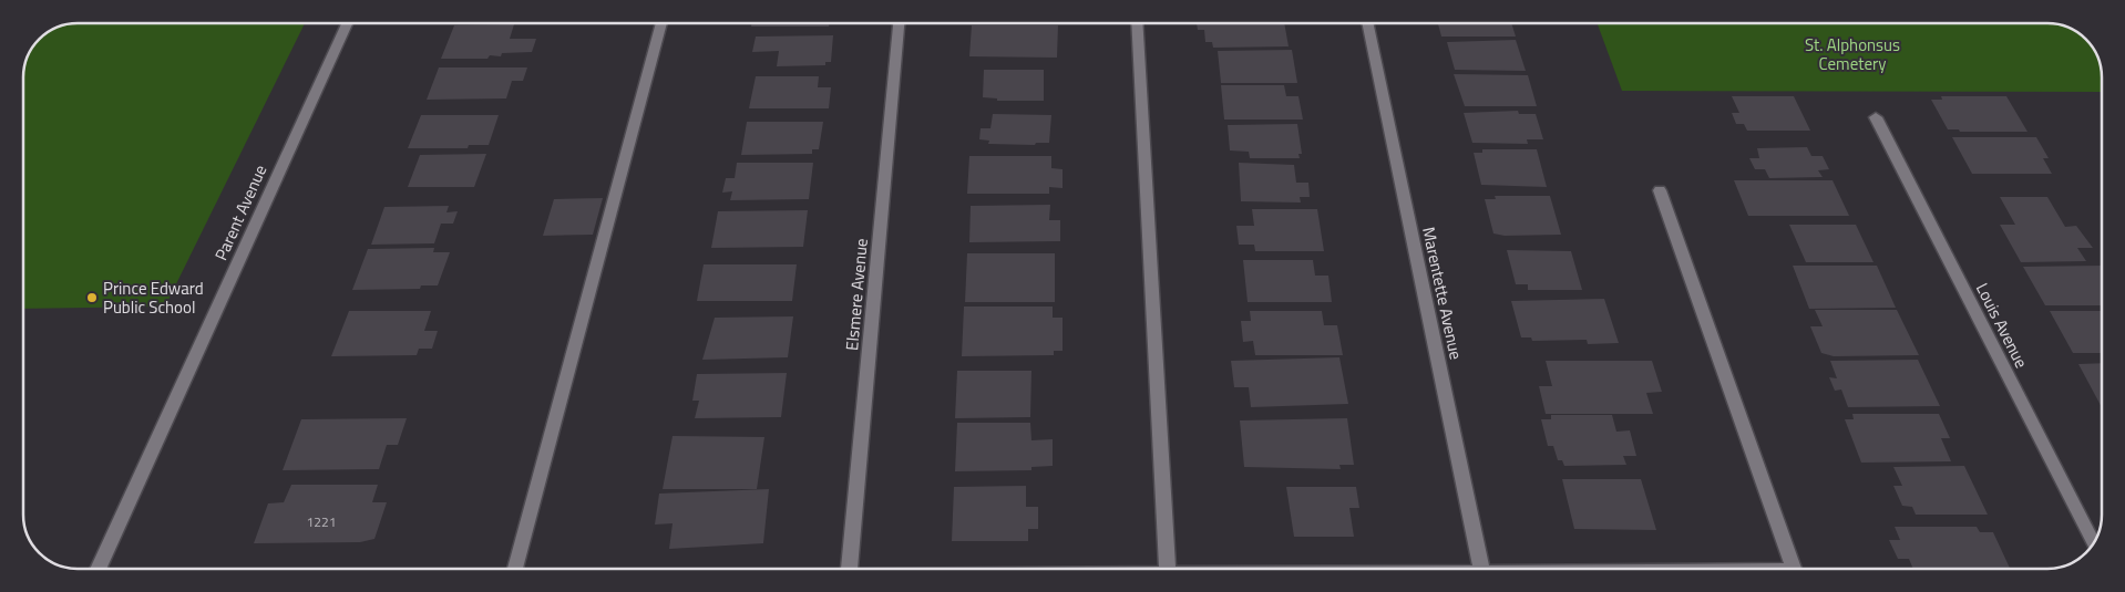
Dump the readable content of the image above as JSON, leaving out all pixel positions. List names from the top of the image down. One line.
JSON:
{"streets":{"street":["Parent Avenue","Marentette Avenue","Elsmere Avenue","Louis Avenue"]},"parks":["St. Alphonsus Cemetery"],"places":["Prince Edward Public School"],"house_numbers":["1221"]}
